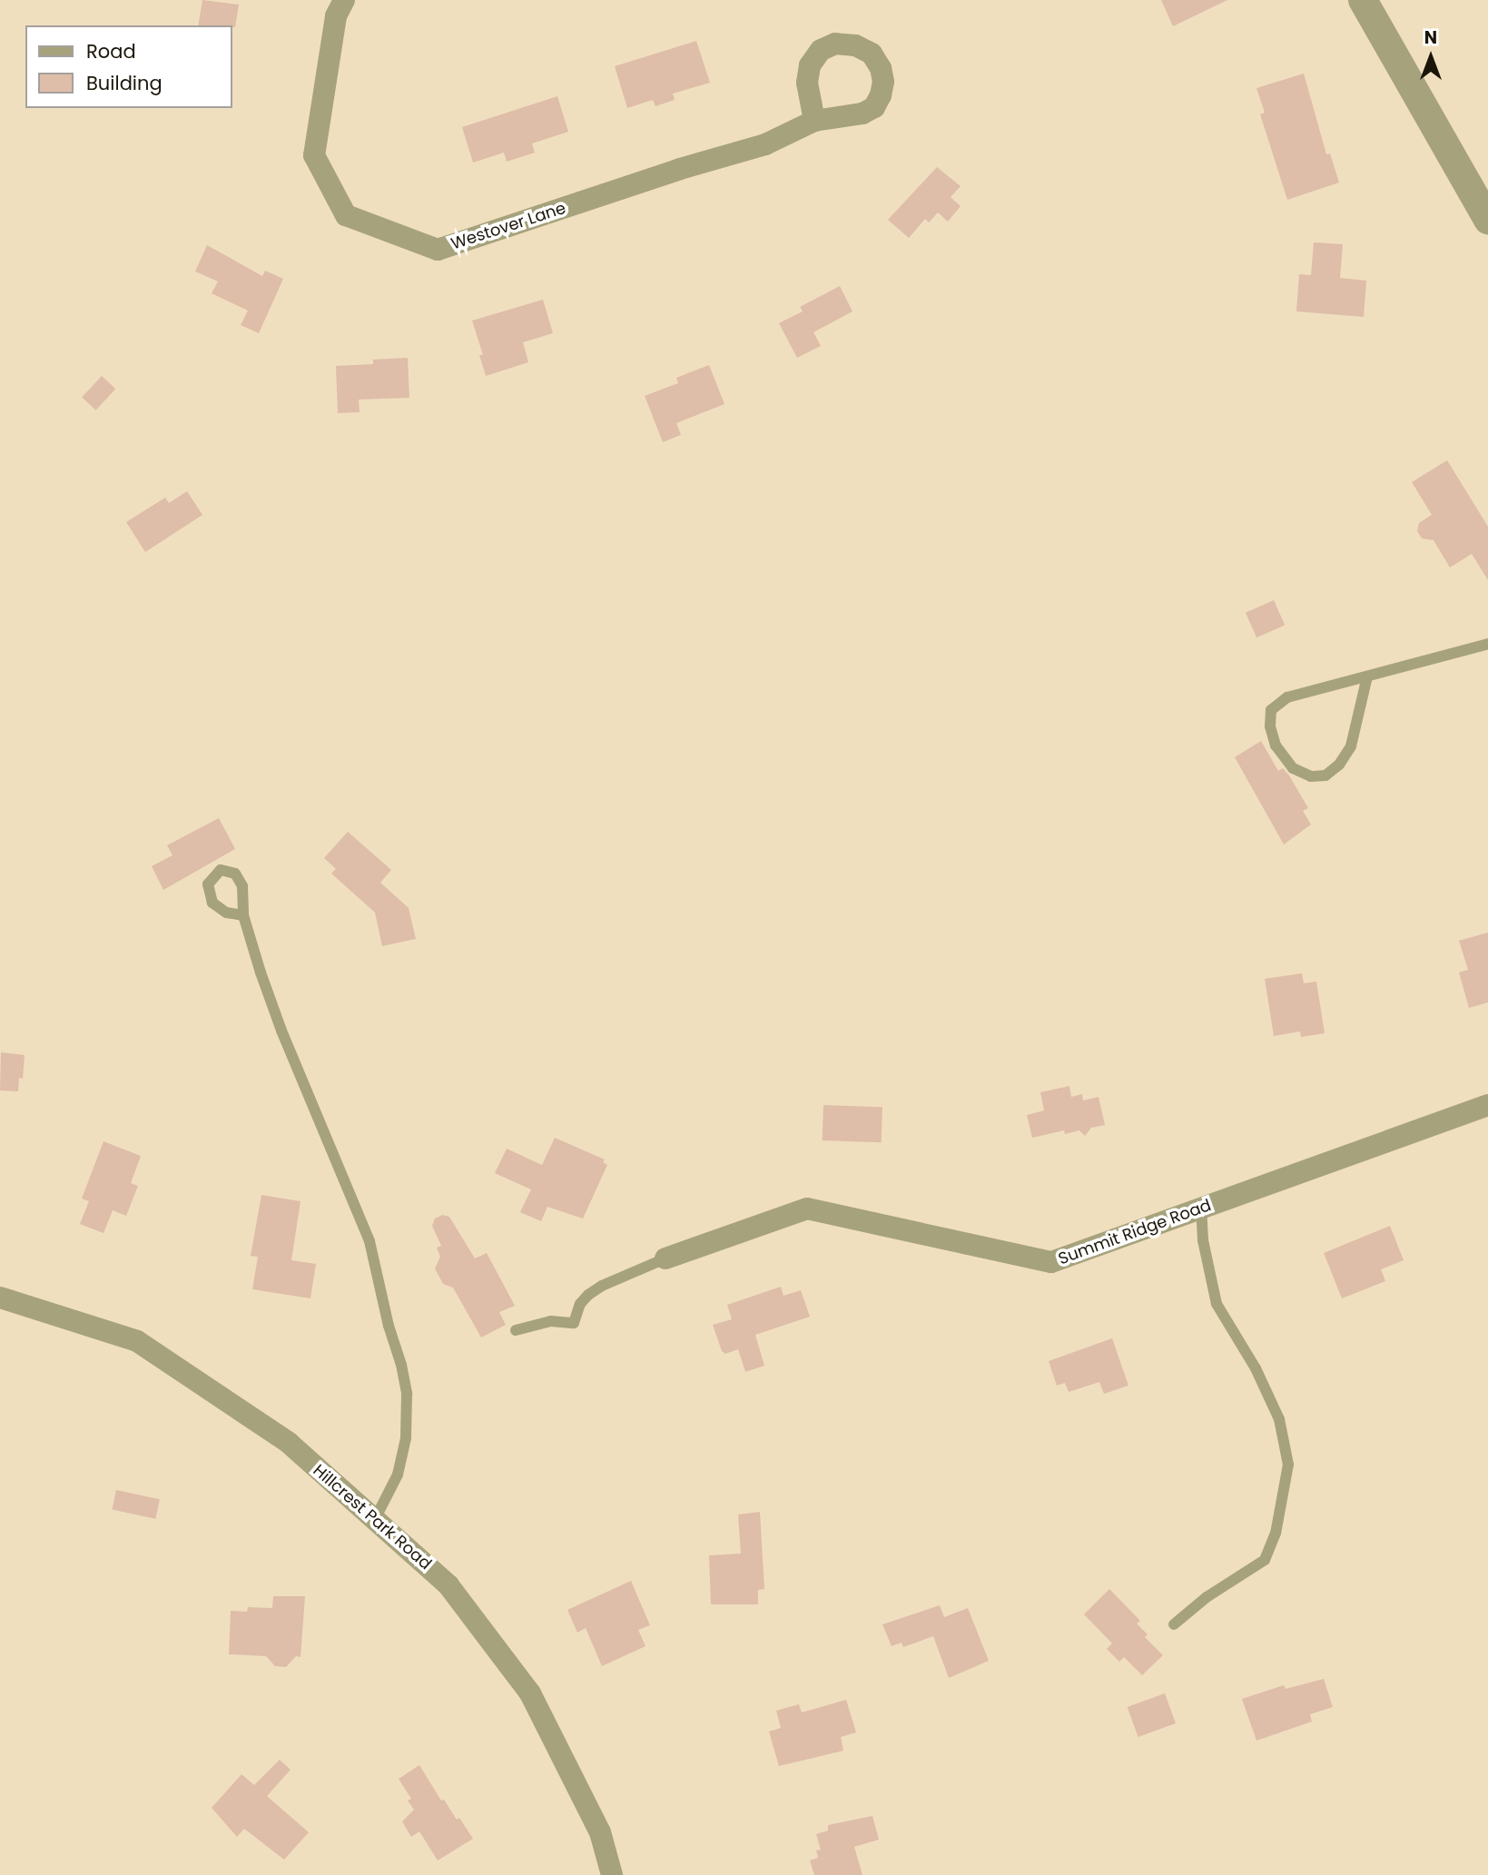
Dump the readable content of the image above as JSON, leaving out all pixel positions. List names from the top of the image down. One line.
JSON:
{"streets":{"street":["Westover Lane","Summit Ridge Road","Hillcrest Park Road"]},"legend":["Road","Building"],"north":"top"}
